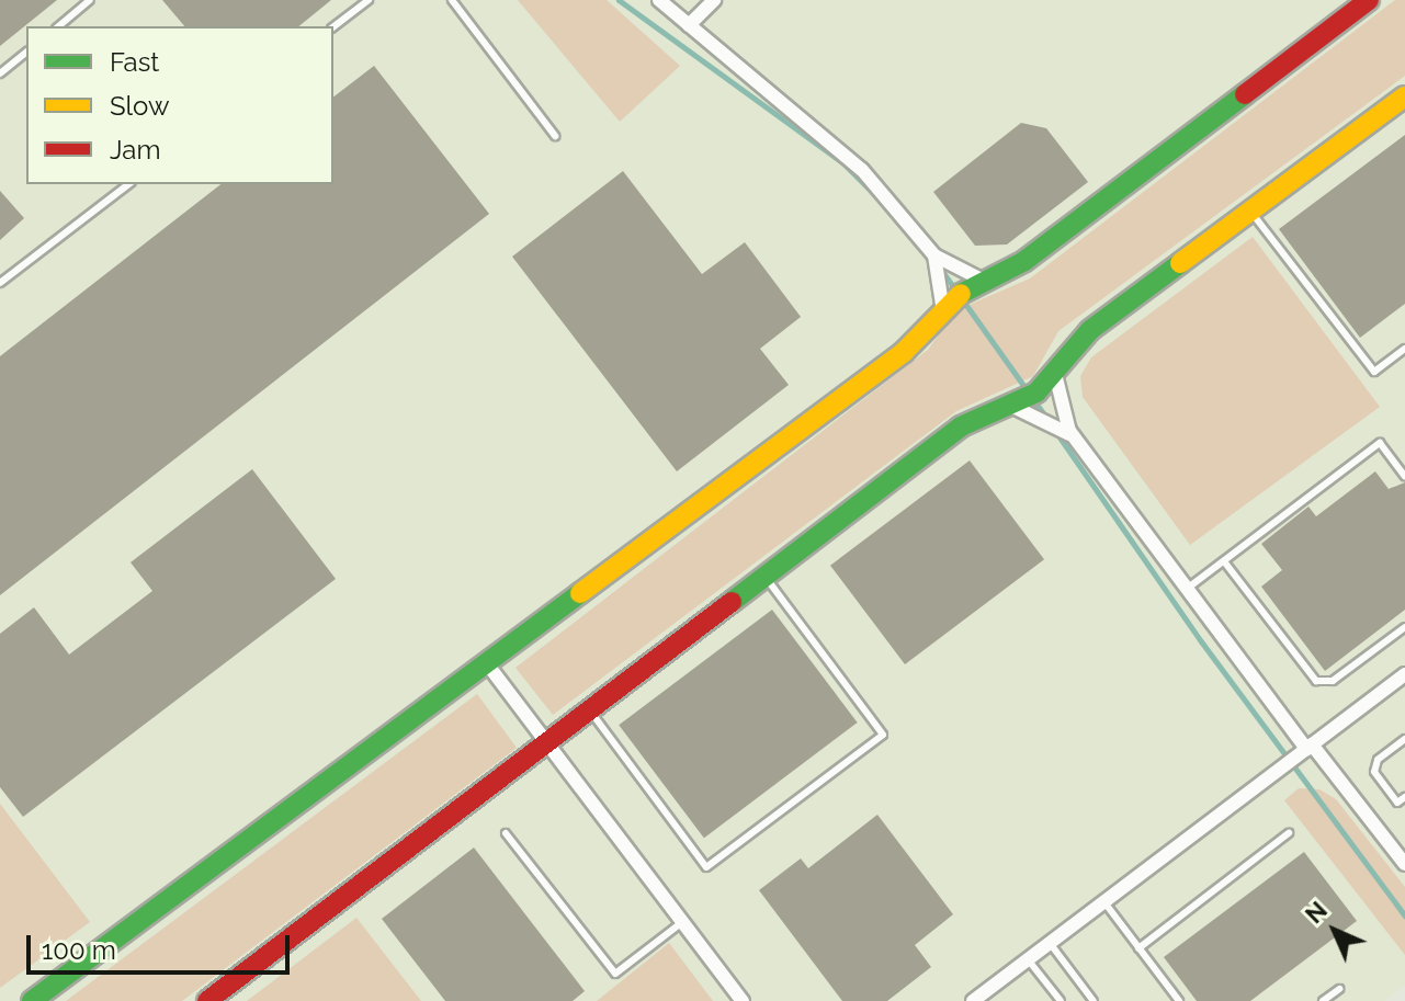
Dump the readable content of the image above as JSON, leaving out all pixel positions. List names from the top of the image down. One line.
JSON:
{"legend":["Fast","Slow","Jam"],"scale_bar":"100 m","north":"top left"}
